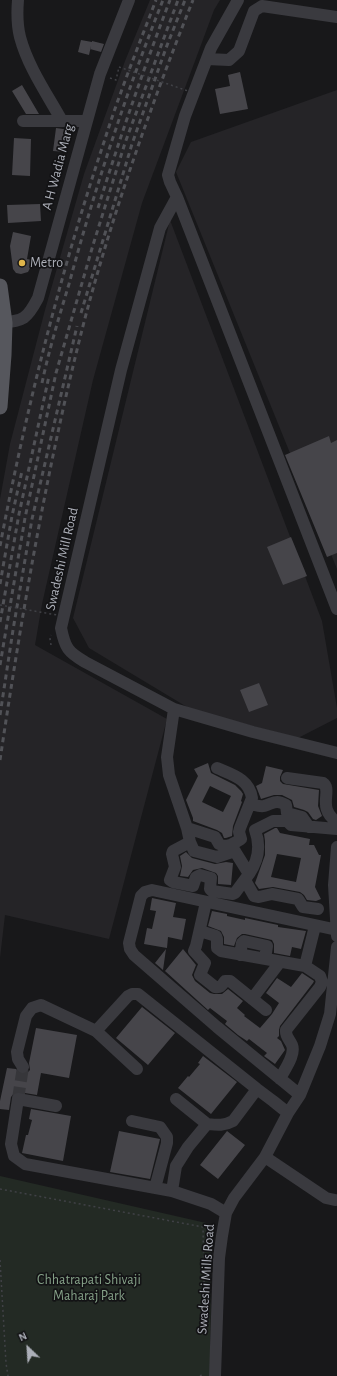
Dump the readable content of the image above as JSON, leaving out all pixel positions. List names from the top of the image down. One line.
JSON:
{"streets":{"street":["A H Wadia Marg","Swadeshi Mill Road","Swadeshi Mills Road"]},"parks":["Chhatrapati Shivaji Maharaj Park"],"places":["Metro"],"north":"top left"}
